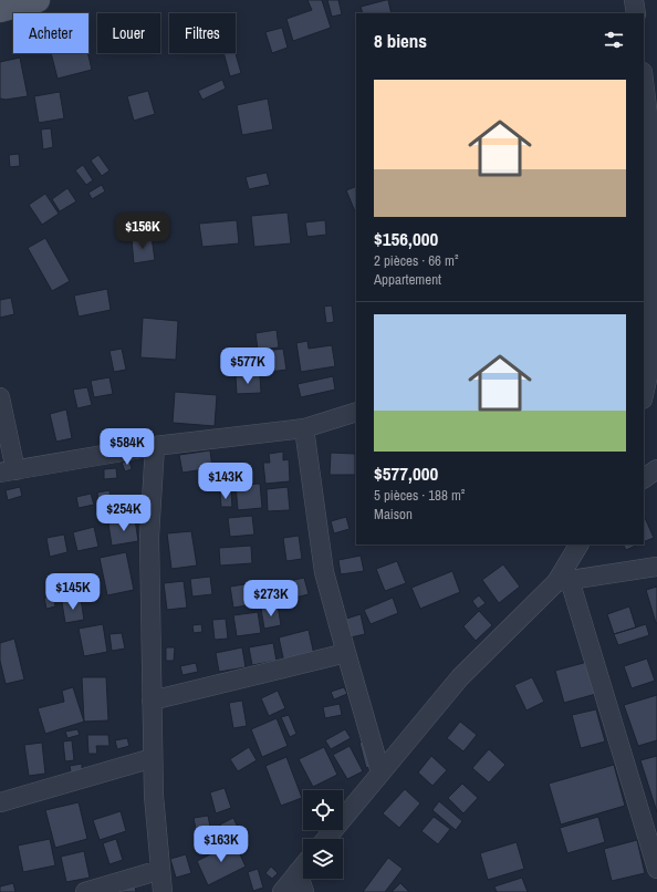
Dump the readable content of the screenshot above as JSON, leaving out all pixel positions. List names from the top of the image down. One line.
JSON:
{"page":{"chip":["Acheter","Louer","Filtres"],"heading":"8 biens","list":[{"name":"$156,000","note":"2 pièces · 66 m² · Appartement"},{"name":"$577,000","note":"5 pièces · 188 m² · Maison"}],"price":["$156K","$577K","$584K","$143K","$254K","$145K","$273K","$163K"]}}
